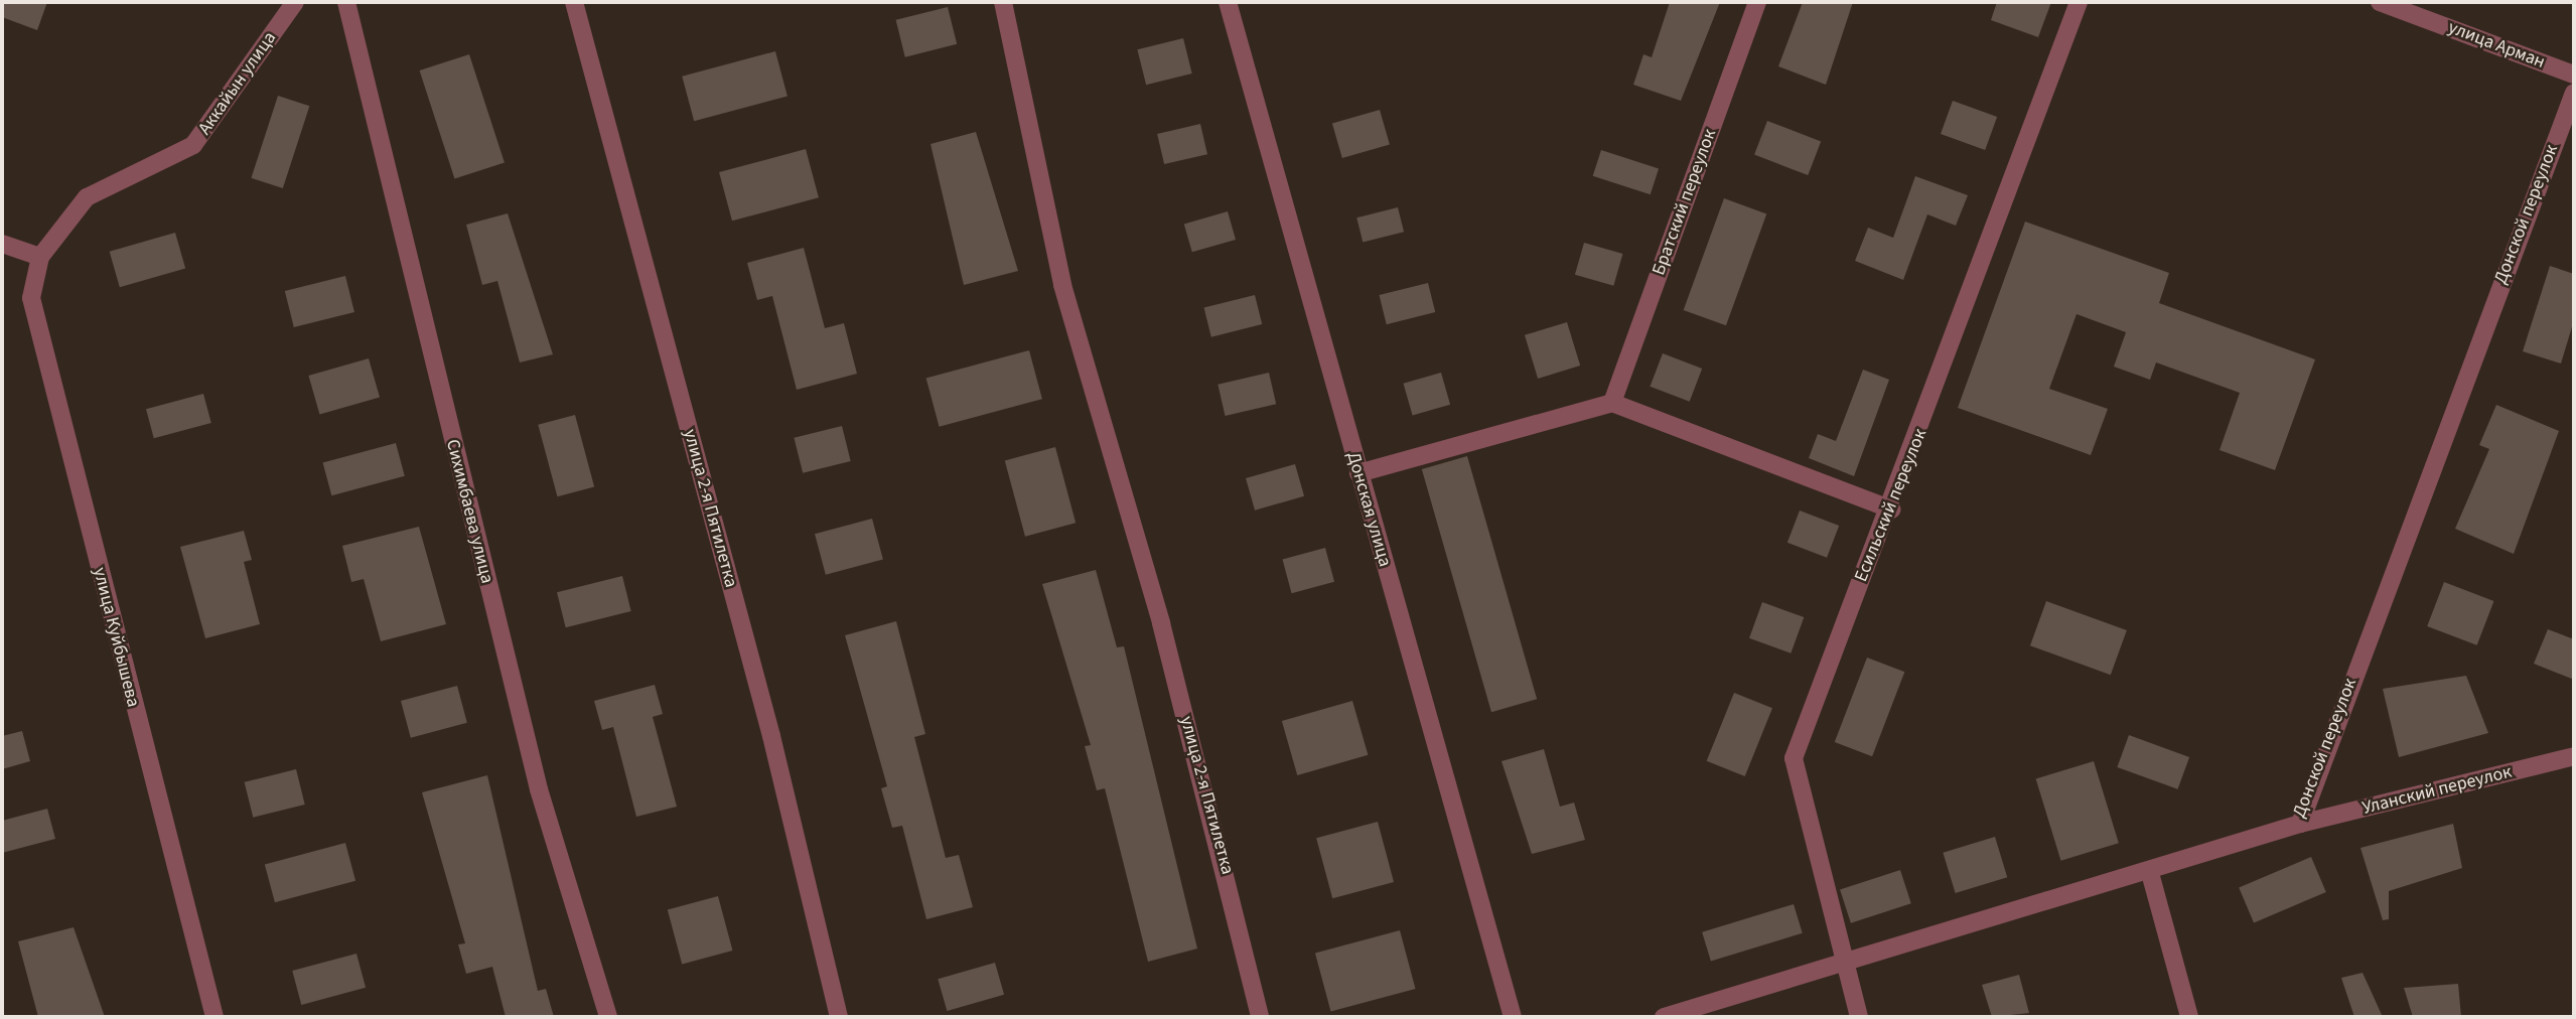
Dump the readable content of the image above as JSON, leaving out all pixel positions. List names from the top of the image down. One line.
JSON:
{"streets":{"street":["улица Арман","Аккайын улица","Братский переулок","Донской переулок","Есильский переулок","улица 2-я Пятилетка","Донская улица","Сихимбаева улица","улица Куйбышева","Уланский переулок"]},"crossings":[["Аккайын улица","улица Куйбышева"],["Донской переулок","Есильский переулок"],["Донской переулок","Уланский переулок"]]}
